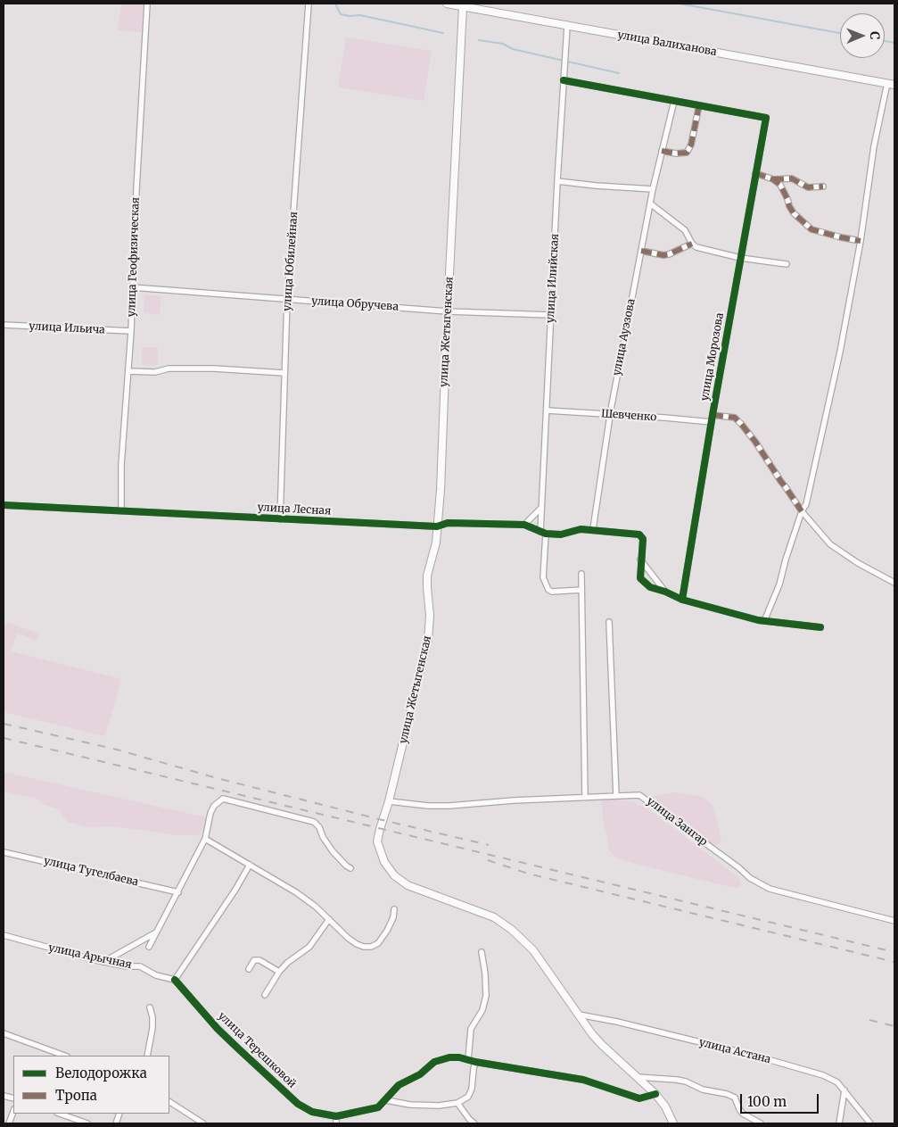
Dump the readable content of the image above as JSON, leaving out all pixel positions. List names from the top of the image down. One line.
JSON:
{"streets":{"main road":["улица Валиханова","улица Жетыгенская"],"street":["улица Геофизическая","улица Юбилейная","улица Илийская","улица Обручева","улица Ильича","улица Ауэзова","улица Морозова","Шевченко","улица Лесная","улица Зангар","улица Тугелбаева","улица Арычная","улица Терешковой","улица Астана"]},"crossings":[["улица Валиханова","улица Илийская"],["улица Валиханова","улица Жетыгенская"],["улица Геофизическая","улица Обручева"],["улица Геофизическая","улица Ильича"],["улица Геофизическая","улица Лесная"],["улица Юбилейная","улица Обручева"],["улица Юбилейная","улица Лесная"],["улица Илийская","улица Обручева"],["улица Илийская","Шевченко"],["улица Илийская","улица Лесная"],["улица Обручева","улица Жетыгенская"],["улица Жетыгенская","улица Лесная"],["улица Жетыгенская","улица Зангар"],["улица Жетыгенская","улица Астана"],["улица Ауэзова","Шевченко"],["улица Ауэзова","улица Лесная"],["улица Морозова","Шевченко"],["улица Арычная","улица Терешковой"]],"legend":["Велодорожка","Тропа"],"scale_bar":"100 m","north":"right"}
